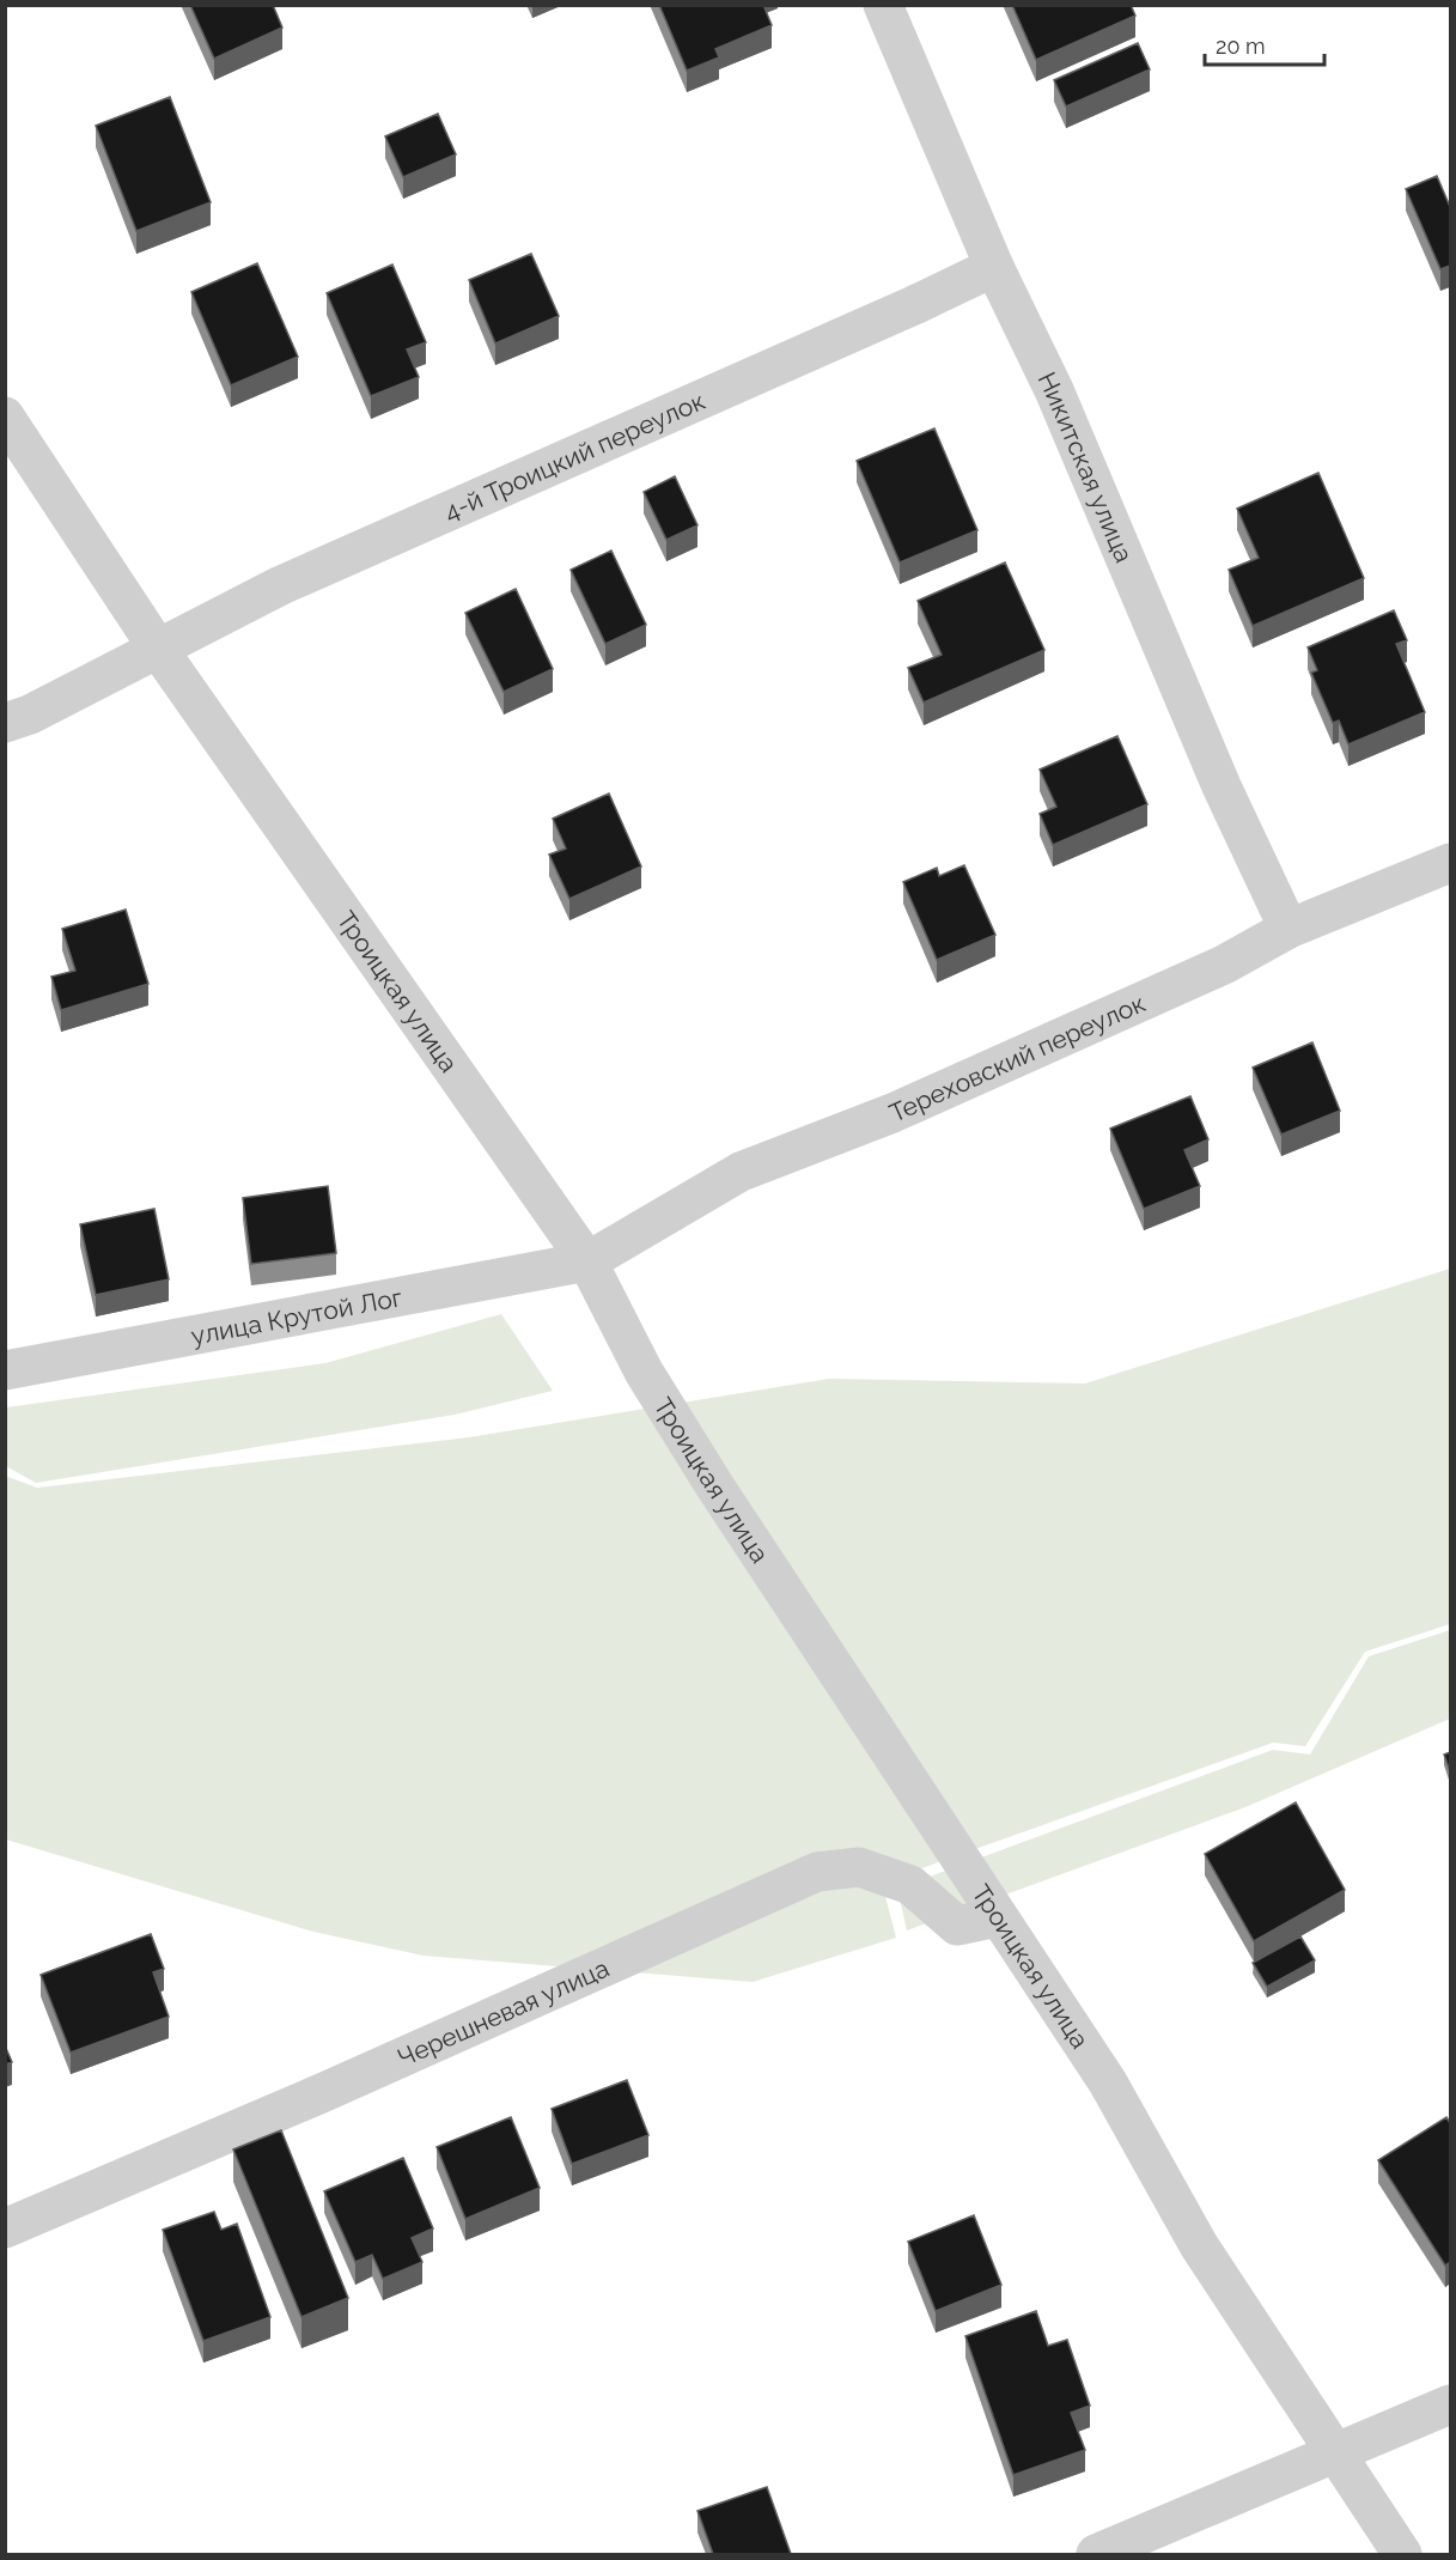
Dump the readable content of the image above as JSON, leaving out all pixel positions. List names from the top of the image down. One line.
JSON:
{"streets":{"street":["4-й Троицкий переулок","Никитская улица","Троицкая улица","Тереховский переулок","улица Крутой Лог","Черешневая улица"]},"crossings":[["4-й Троицкий переулок","Никитская улица"],["4-й Троицкий переулок","Троицкая улица"],["Никитская улица","Тереховский переулок"],["Троицкая улица","Тереховский переулок"],["Троицкая улица","улица Крутой Лог"],["Троицкая улица","Черешневая улица"],["Тереховский переулок","улица Крутой Лог"]],"scale_bar":"20 m"}
